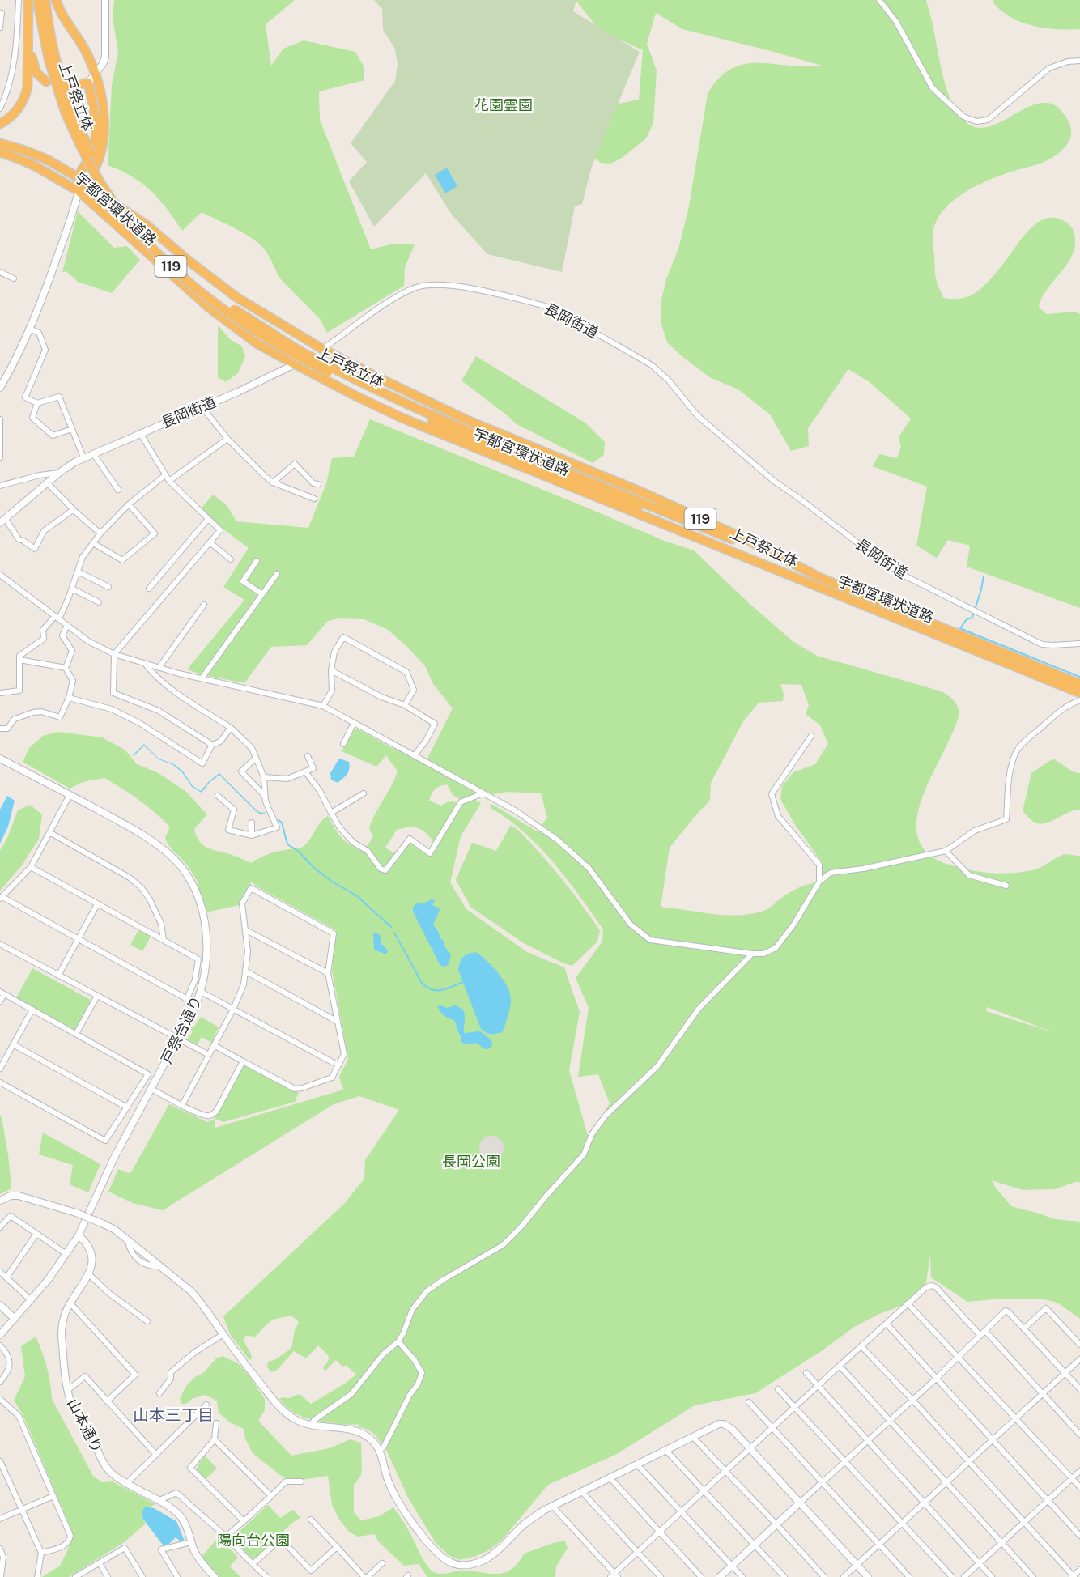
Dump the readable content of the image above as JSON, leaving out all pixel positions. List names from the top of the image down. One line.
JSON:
{"streets":{"highway":["上戸祭立体","宇都宮環状道路","119"],"street":["長岡街道","戸祭台通り","山本通り"]},"crossings":[["上戸祭立体","宇都宮環状道路"],["宇都宮環状道路","長岡街道"],["戸祭台通り","山本通り"]],"districts":["山本三丁目"],"parks":["花園霊園","長岡公園","陽向台公園"]}
